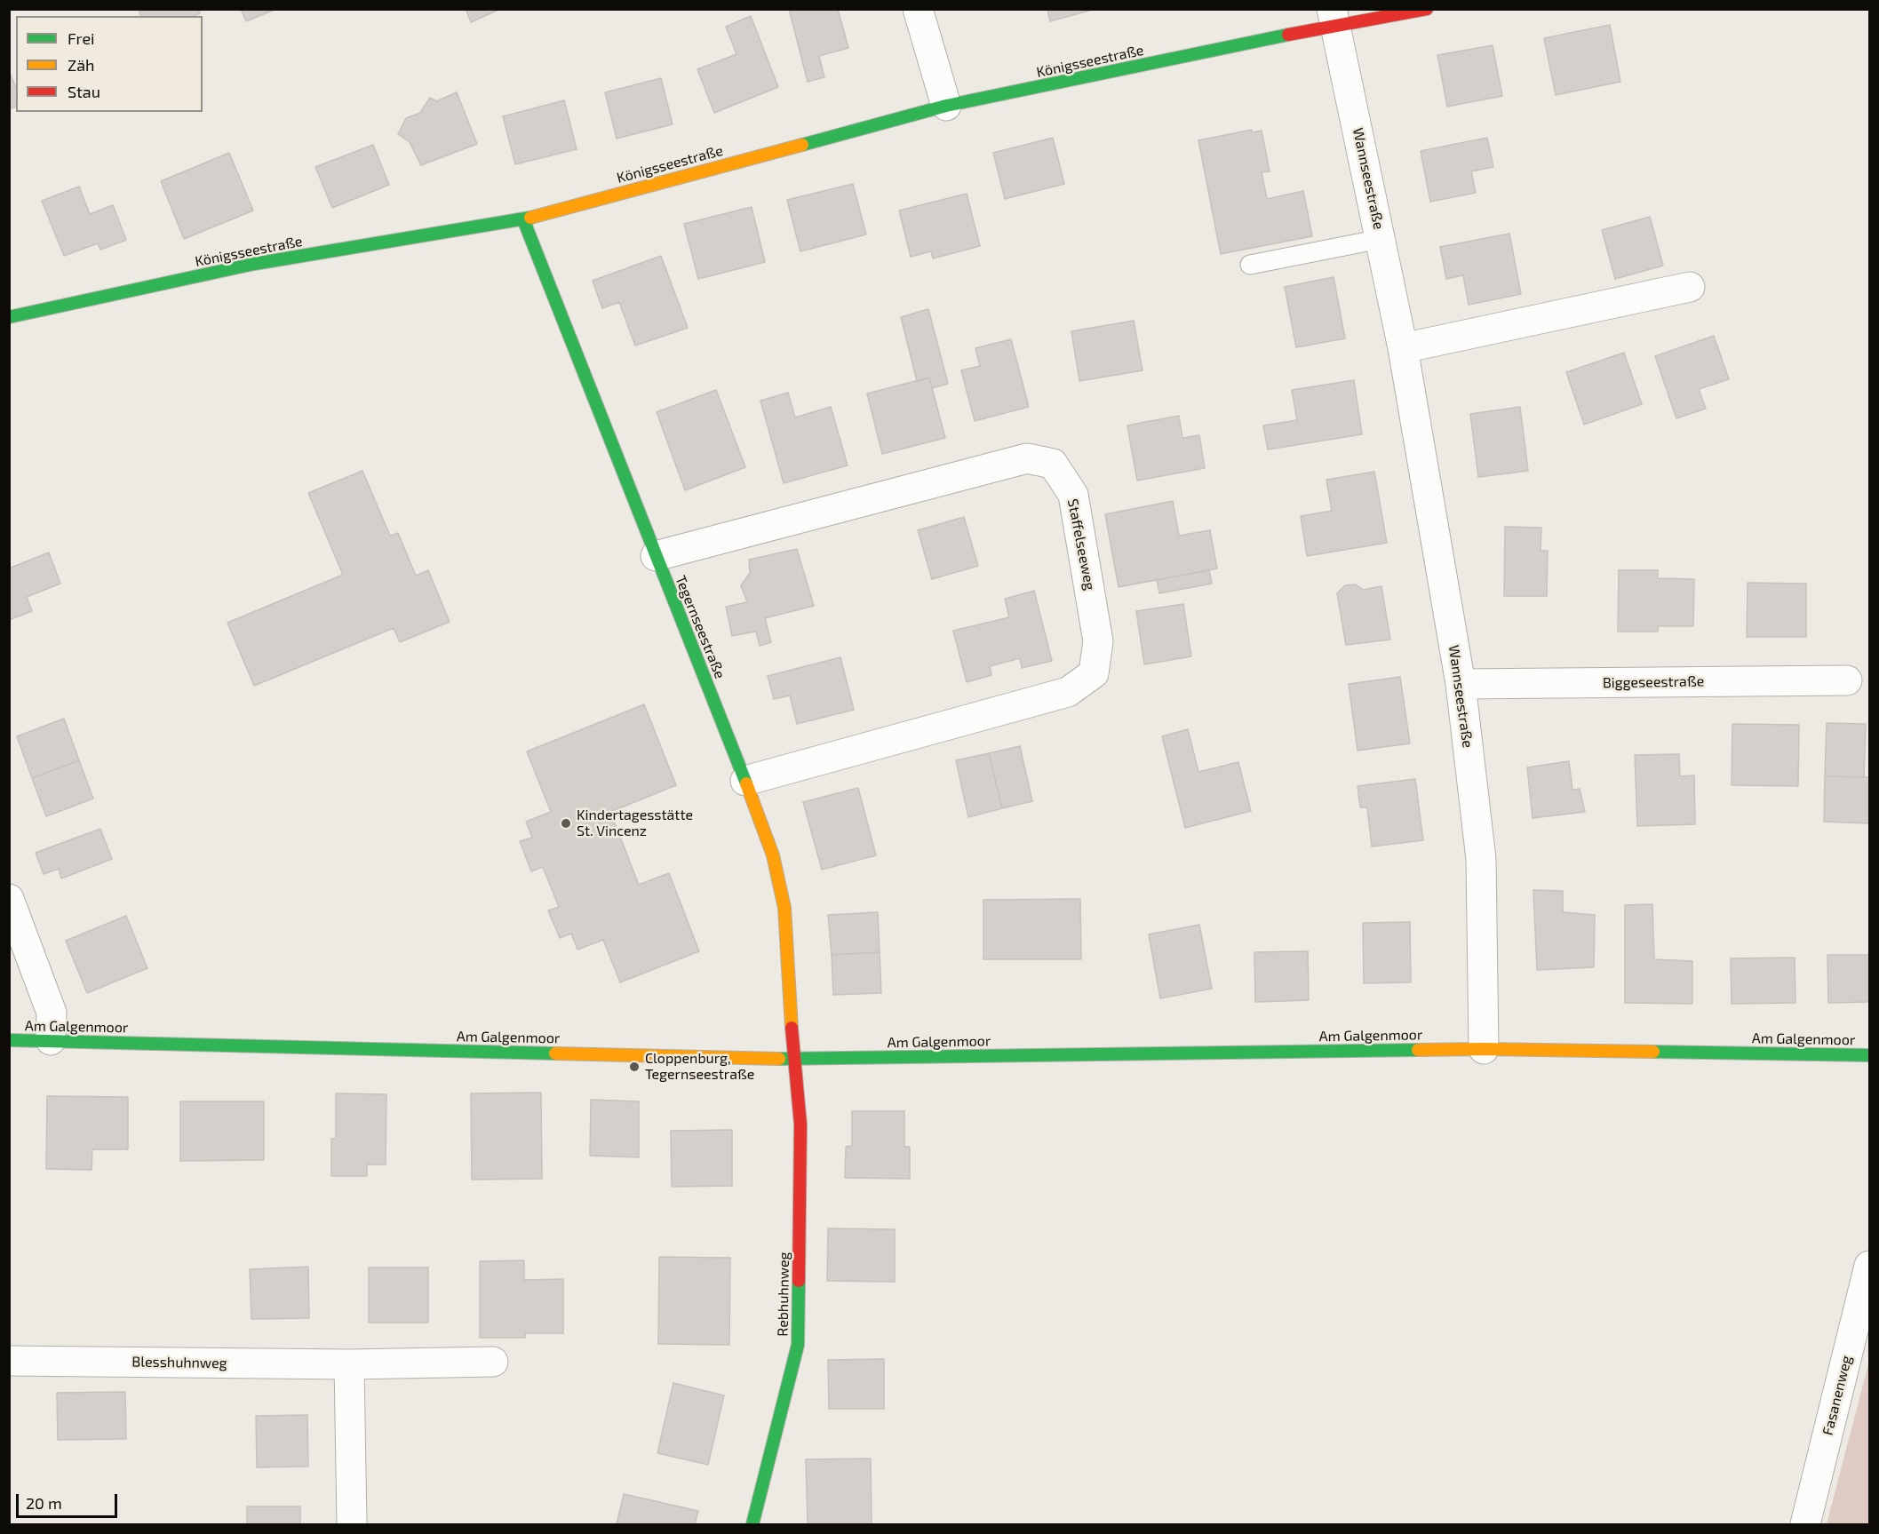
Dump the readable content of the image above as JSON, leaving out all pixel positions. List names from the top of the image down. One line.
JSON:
{"streets":{"street":["Königsseestraße","Wannseestraße","Staffelseeweg","Tegernseestraße","Biggeseestraße","Am Galgenmoor","Rebhuhnweg","Blesshuhnweg","Fasanenweg"]},"crossings":[["Königsseestraße","Wannseestraße"],["Königsseestraße","Tegernseestraße"],["Wannseestraße","Biggeseestraße"],["Wannseestraße","Am Galgenmoor"],["Staffelseeweg","Tegernseestraße"],["Tegernseestraße","Am Galgenmoor"],["Tegernseestraße","Rebhuhnweg"],["Am Galgenmoor","Rebhuhnweg"]],"places":["Kindertagesstätte St. Vincenz","Cloppenburg, Tegernseestraße"],"legend":["Frei","Zäh","Stau"],"scale_bar":"20 m"}
